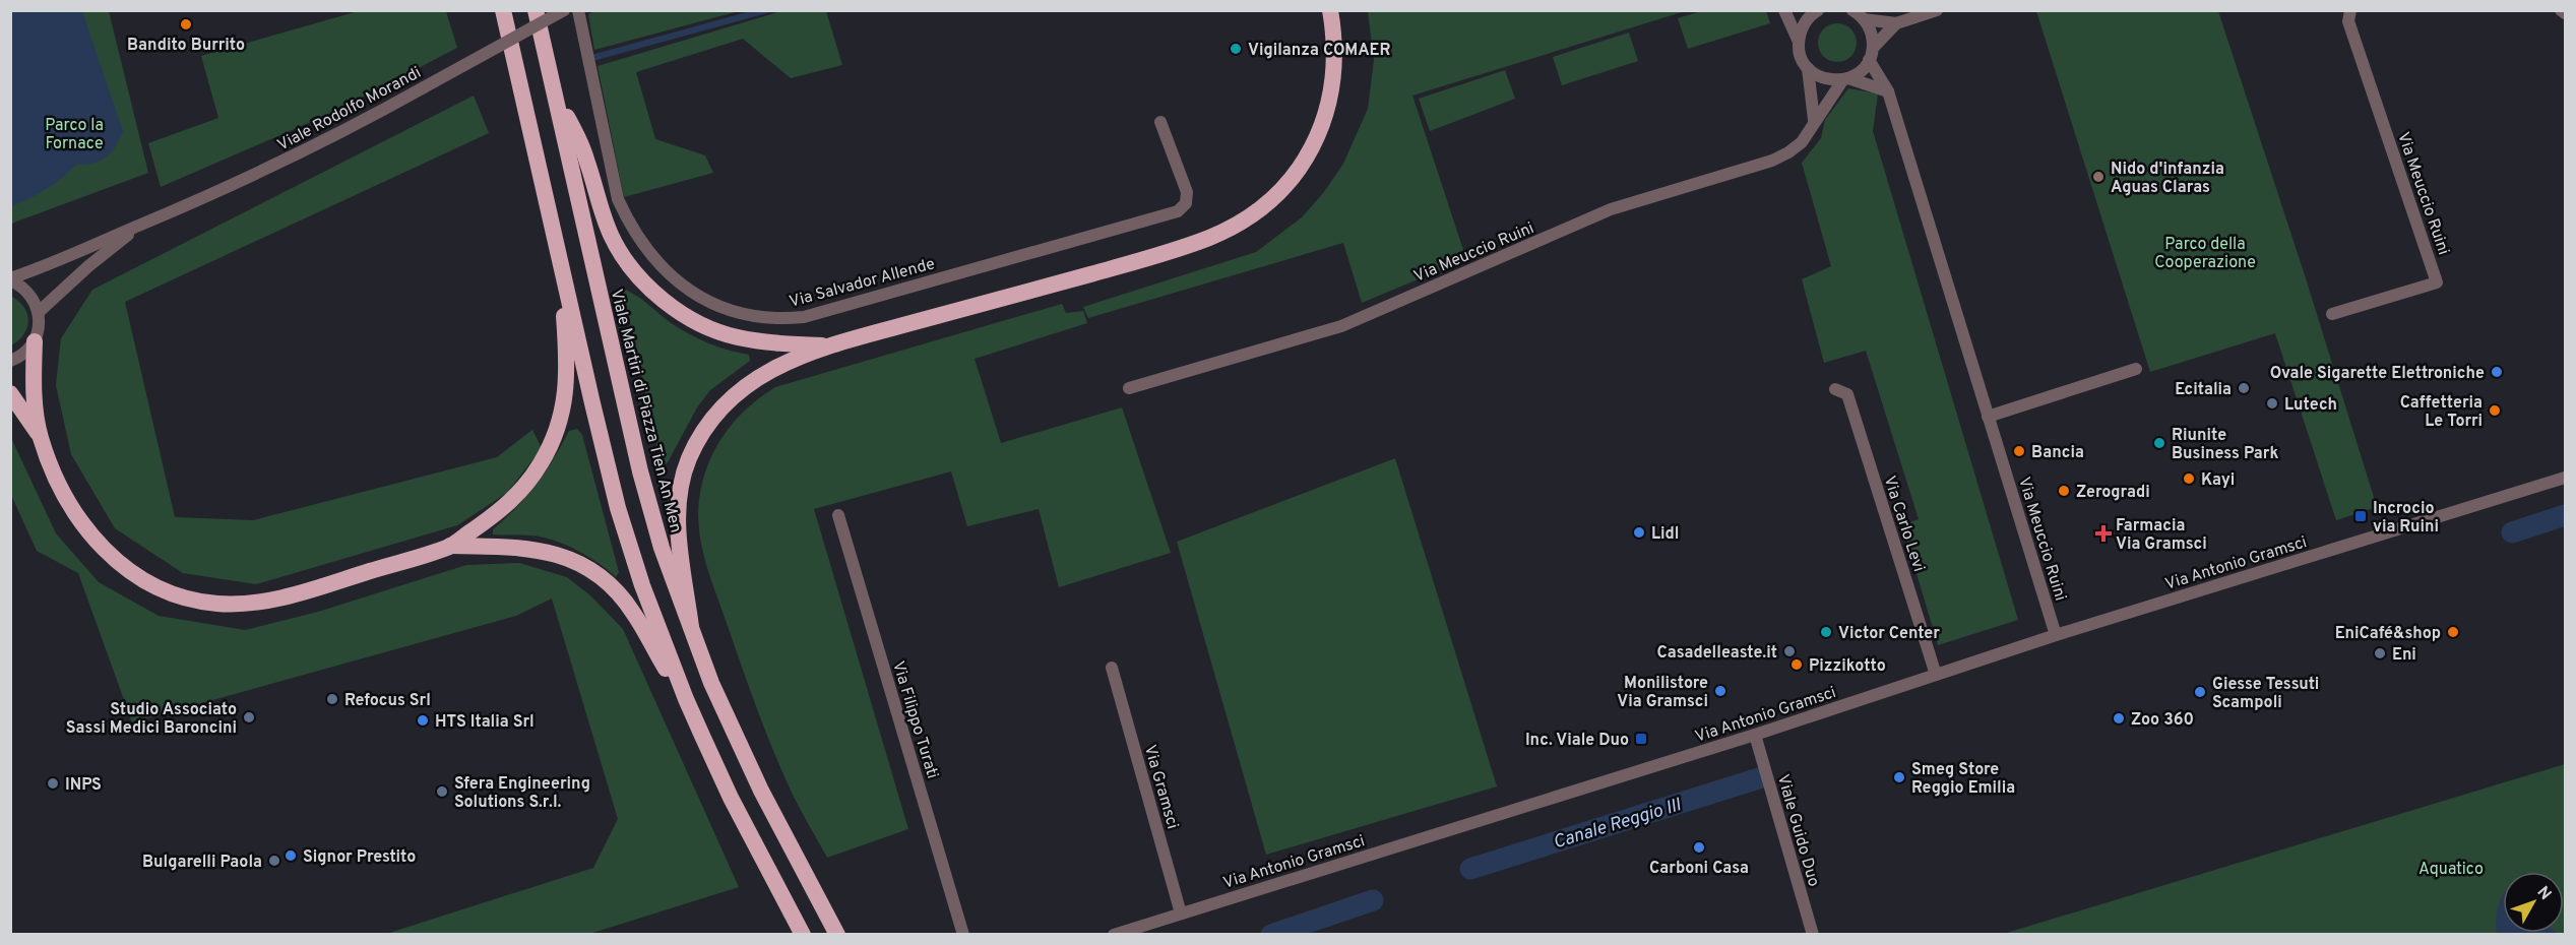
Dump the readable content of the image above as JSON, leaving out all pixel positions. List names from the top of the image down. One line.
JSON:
{"streets":{"highway":["Viale Martiri di Piazza Tien An Men"],"street":["Viale Rodolfo Morandi","Via Meuccio Ruini","Via Salvador Allende","Via Carlo Levi","Via Antonio Gramsci","Via Filippo Turati","Via Gramsci","Viale Guido Duo"]},"crossings":[["Via Meuccio Ruini","Via Antonio Gramsci"],["Via Carlo Levi","Via Antonio Gramsci"],["Via Antonio Gramsci","Via Gramsci"],["Via Antonio Gramsci","Viale Guido Duo"]],"water":["Canale Reggio III"],"parks":["Parco la Fornace","Parco della Cooperazione","Aquatico"],"places":{"other":["Bandito Burrito","Vigilanza COMAER","Nido d'infanzia Aguas Claras","Ovale Sigarette Elettroniche","Ecitalia","Lutech","Caffetteria Le Torri","Riunite Business Park","Bancia","Kayi","Zerogradi","Lidl","Victor Center","EniCafé&shop","Casadelleaste.it","Eni","Pizzikotto","Monilistore Via Gramsci","Giesse Tessuti Scampoli","Refocus Srl","Studio Associato Sassi Medici Baroncini","Zoo 360","HTS Italia Srl","Smeg Store Reggio Emilia","INPS","Sfera Engineering Solutions S.r.l.","Carboni Casa","Signor Prestito","Bulgarelli Paola"],"transit":["Incrocio via Ruini","Inc. Viale Duo"],"health":["Farmacia Via Gramsci"]},"north":"top right"}
